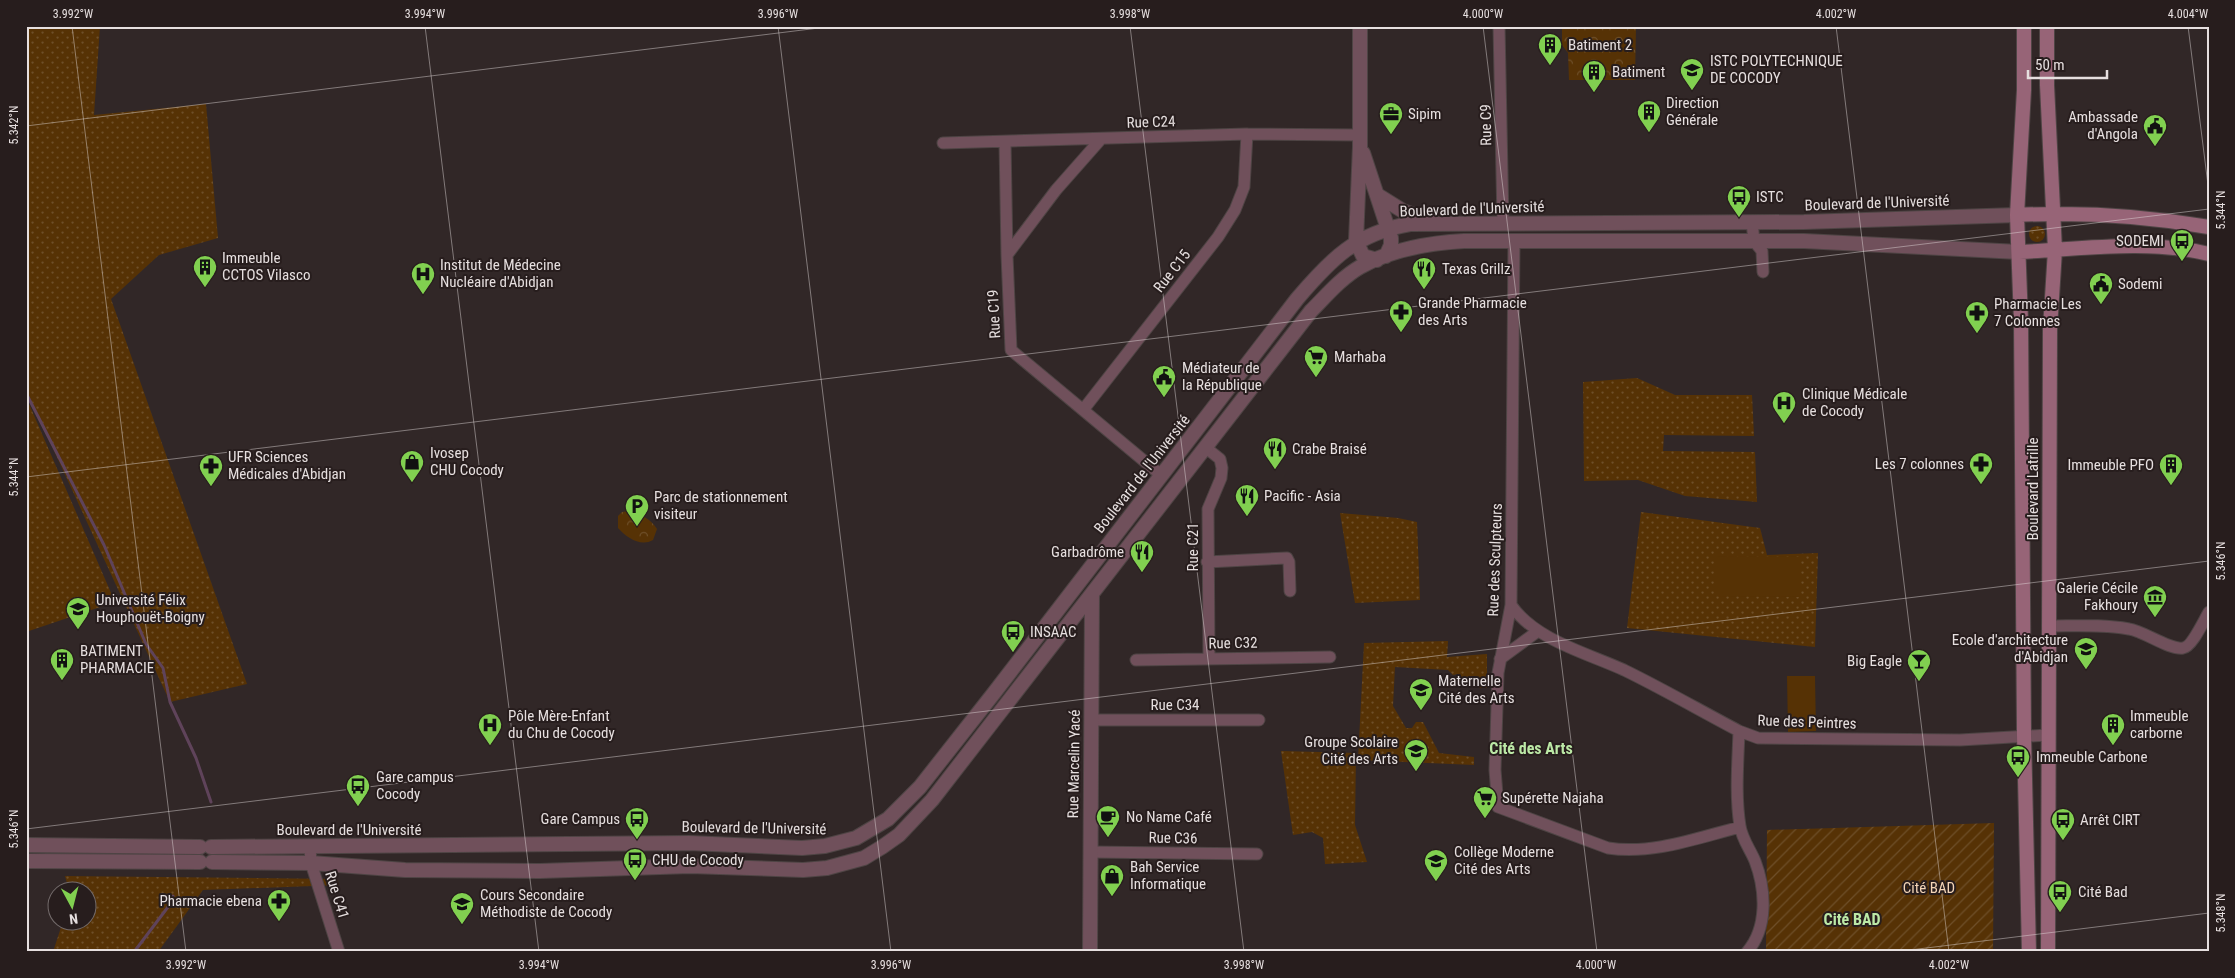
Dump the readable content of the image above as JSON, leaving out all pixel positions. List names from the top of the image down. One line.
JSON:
{"streets":{"main road":["Boulevard de l'Université","Boulevard Latrille"],"street":["Rue C24","Rue C9","Rue C15","Rue C19","Rue C21","Rue des Sculpteurs","Rue C32","Rue C34","Rue des Peintres","Rue Marcelin Yacé","Rue C36","Rue C41"]},"crossings":[["Rue C24","Rue C15"],["Rue C24","Rue C19"],["Rue C9","Boulevard de l'Université"],["Boulevard de l'Université","Rue C19"],["Boulevard de l'Université","Boulevard Latrille"],["Boulevard de l'Université","Rue C41"],["Rue C15","Rue C19"],["Boulevard Latrille","Rue des Peintres"],["Rue C21","Rue C32"],["Rue des Sculpteurs","Rue des Peintres"],["Rue C34","Rue Marcelin Yacé"],["Rue Marcelin Yacé","Rue C36"]],"districts":["Cité des Arts","Cité BAD"],"parks":["Cité BAD"],"places":{"building":["Batiment 2","Batiment","Direction Générale","Immeuble CCTOS Vilasco","Immeuble PFO","BATIMENT PHARMACIE","Immeuble carborne"],"school or university":["ISTC POLYTECHNIQUE DE COCODY","Université Félix Houphouët-Boigny","Ecole d'architecture d'Abidjan","Maternelle Cité des Arts","Groupe Scolaire Cité des Arts","Collège Moderne Cité des Arts","Cours Secondaire Méthodiste de Cocody"],"office":["Sipim"],"public building":["Ambassade d'Angola","Sodemi","Médiateur de la République"],"bus stop":["ISTC","SODEMI","INSAAC","Immeuble Carbone","Gare campus Cocody","Gare Campus","Arrêt CIRT","CHU de Cocody","Cité Bad"],"restaurant":["Texas Grillz","Crabe Braisé","Pacific - Asia","Garbadrôme"],"hospital":["Institut de Médecine Nucléaire d'Abidjan","Clinique Médicale de Cocody","Pôle Mère-Enfant du Chu de Cocody"],"pharmacy":["Grande Pharmacie des Arts","Pharmacie Les 7 Colonnes","Les 7 colonnes","UFR Sciences Médicales d'Abidjan","Pharmacie ebena"],"supermarket":["Marhaba","Supérette Najaha"],"shop":["Ivosep CHU Cocody","Bah Service Informatique"],"parking":["Parc de stationnement visiteur"],"museum":["Galerie Cécile Fakhoury"],"bar":["Big Eagle"],"cafe":["No Name Café"]},"scale_bar":"50 m","north":"bottom","coordinates":["3.992°W","3.994°W","3.996°W","3.998°W","4.000°W","4.002°W","4.004°W","5.342°N","5.344°N","5.346°N","5.348°N"]}
